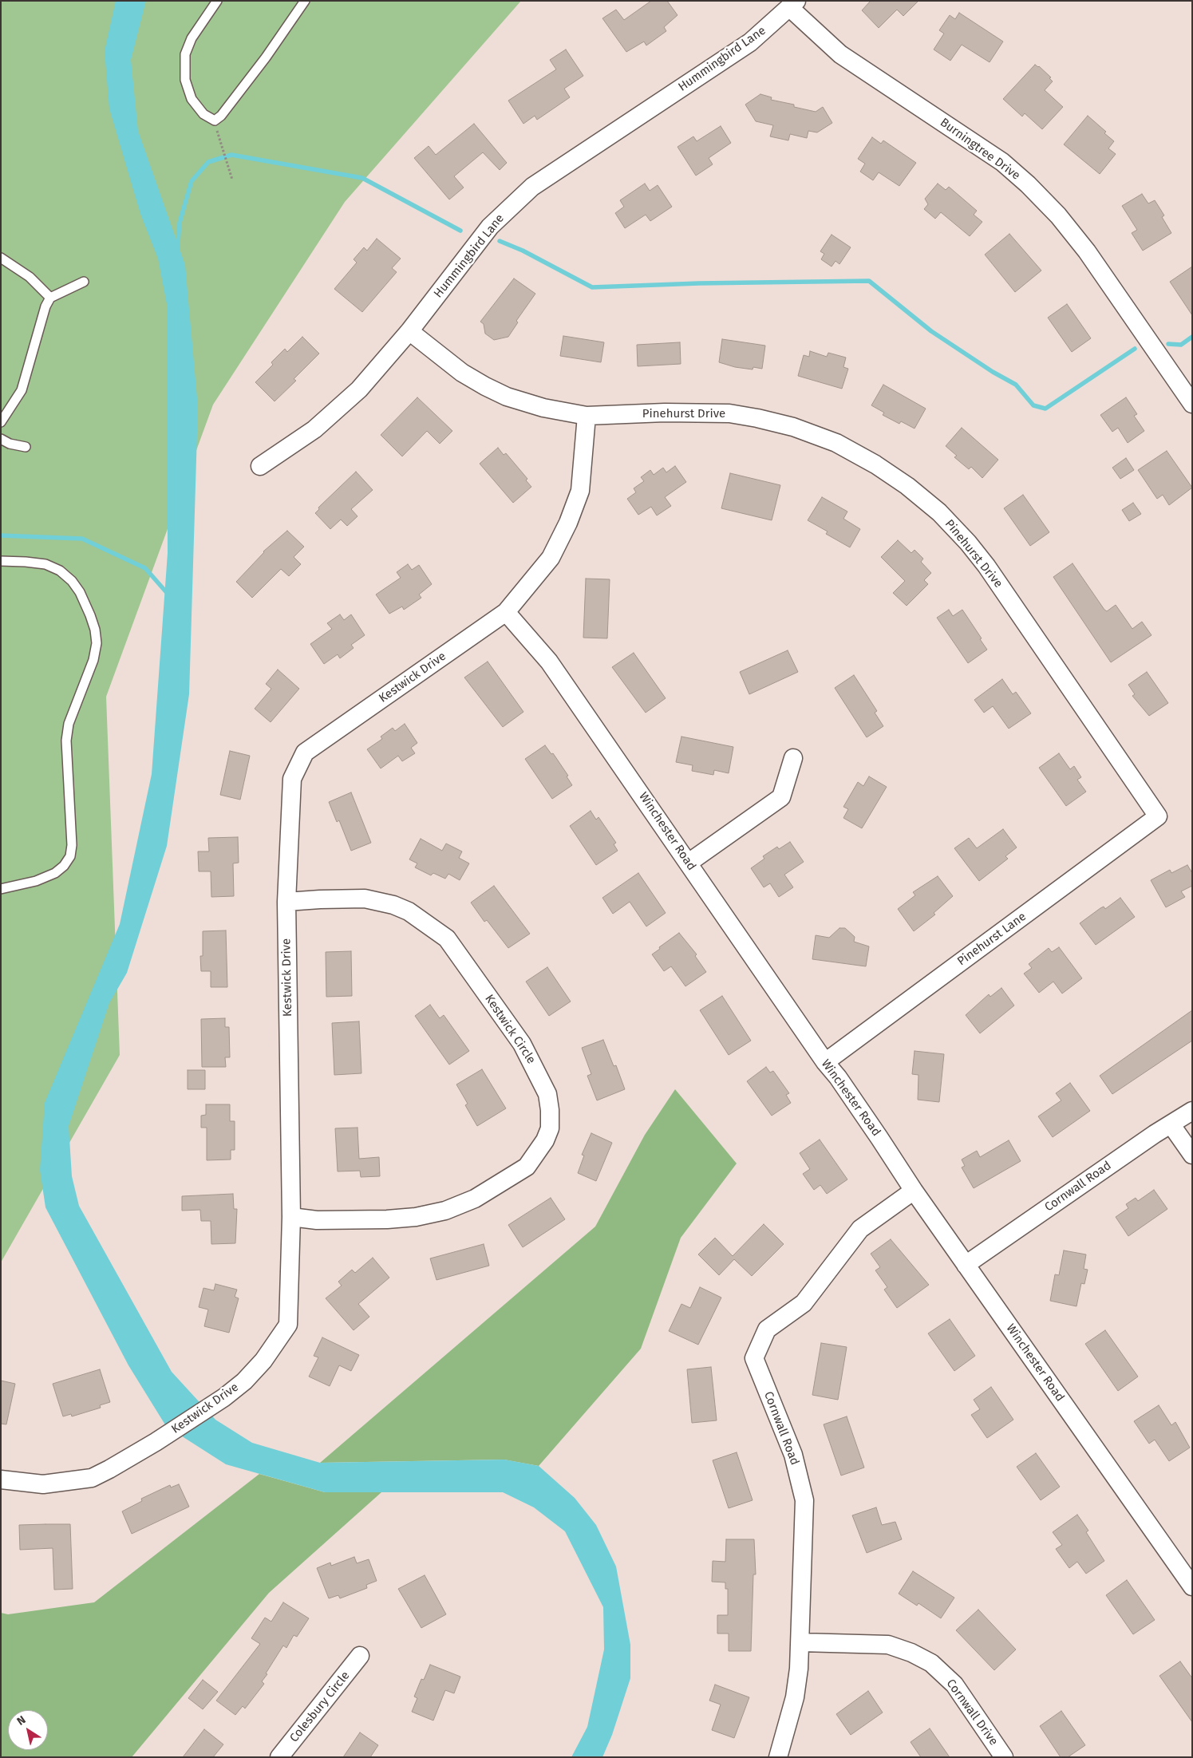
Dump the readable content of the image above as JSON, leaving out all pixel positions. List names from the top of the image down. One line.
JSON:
{"streets":{"street":["Hummingbird Lane","Burningtree Drive","Pinehurst Drive","Kestwick Drive","Winchester Road","Pinehurst Lane","Kestwick Circle","Cornwall Road","Colesbury Circle","Cornwall Drive"]},"crossings":[["Hummingbird Lane","Burningtree Drive"],["Hummingbird Lane","Pinehurst Drive"],["Pinehurst Drive","Kestwick Drive"],["Pinehurst Drive","Pinehurst Lane"],["Kestwick Drive","Winchester Road"],["Kestwick Drive","Kestwick Circle"],["Winchester Road","Pinehurst Lane"],["Winchester Road","Cornwall Road"],["Cornwall Road","Cornwall Drive"]],"north":"top left"}
